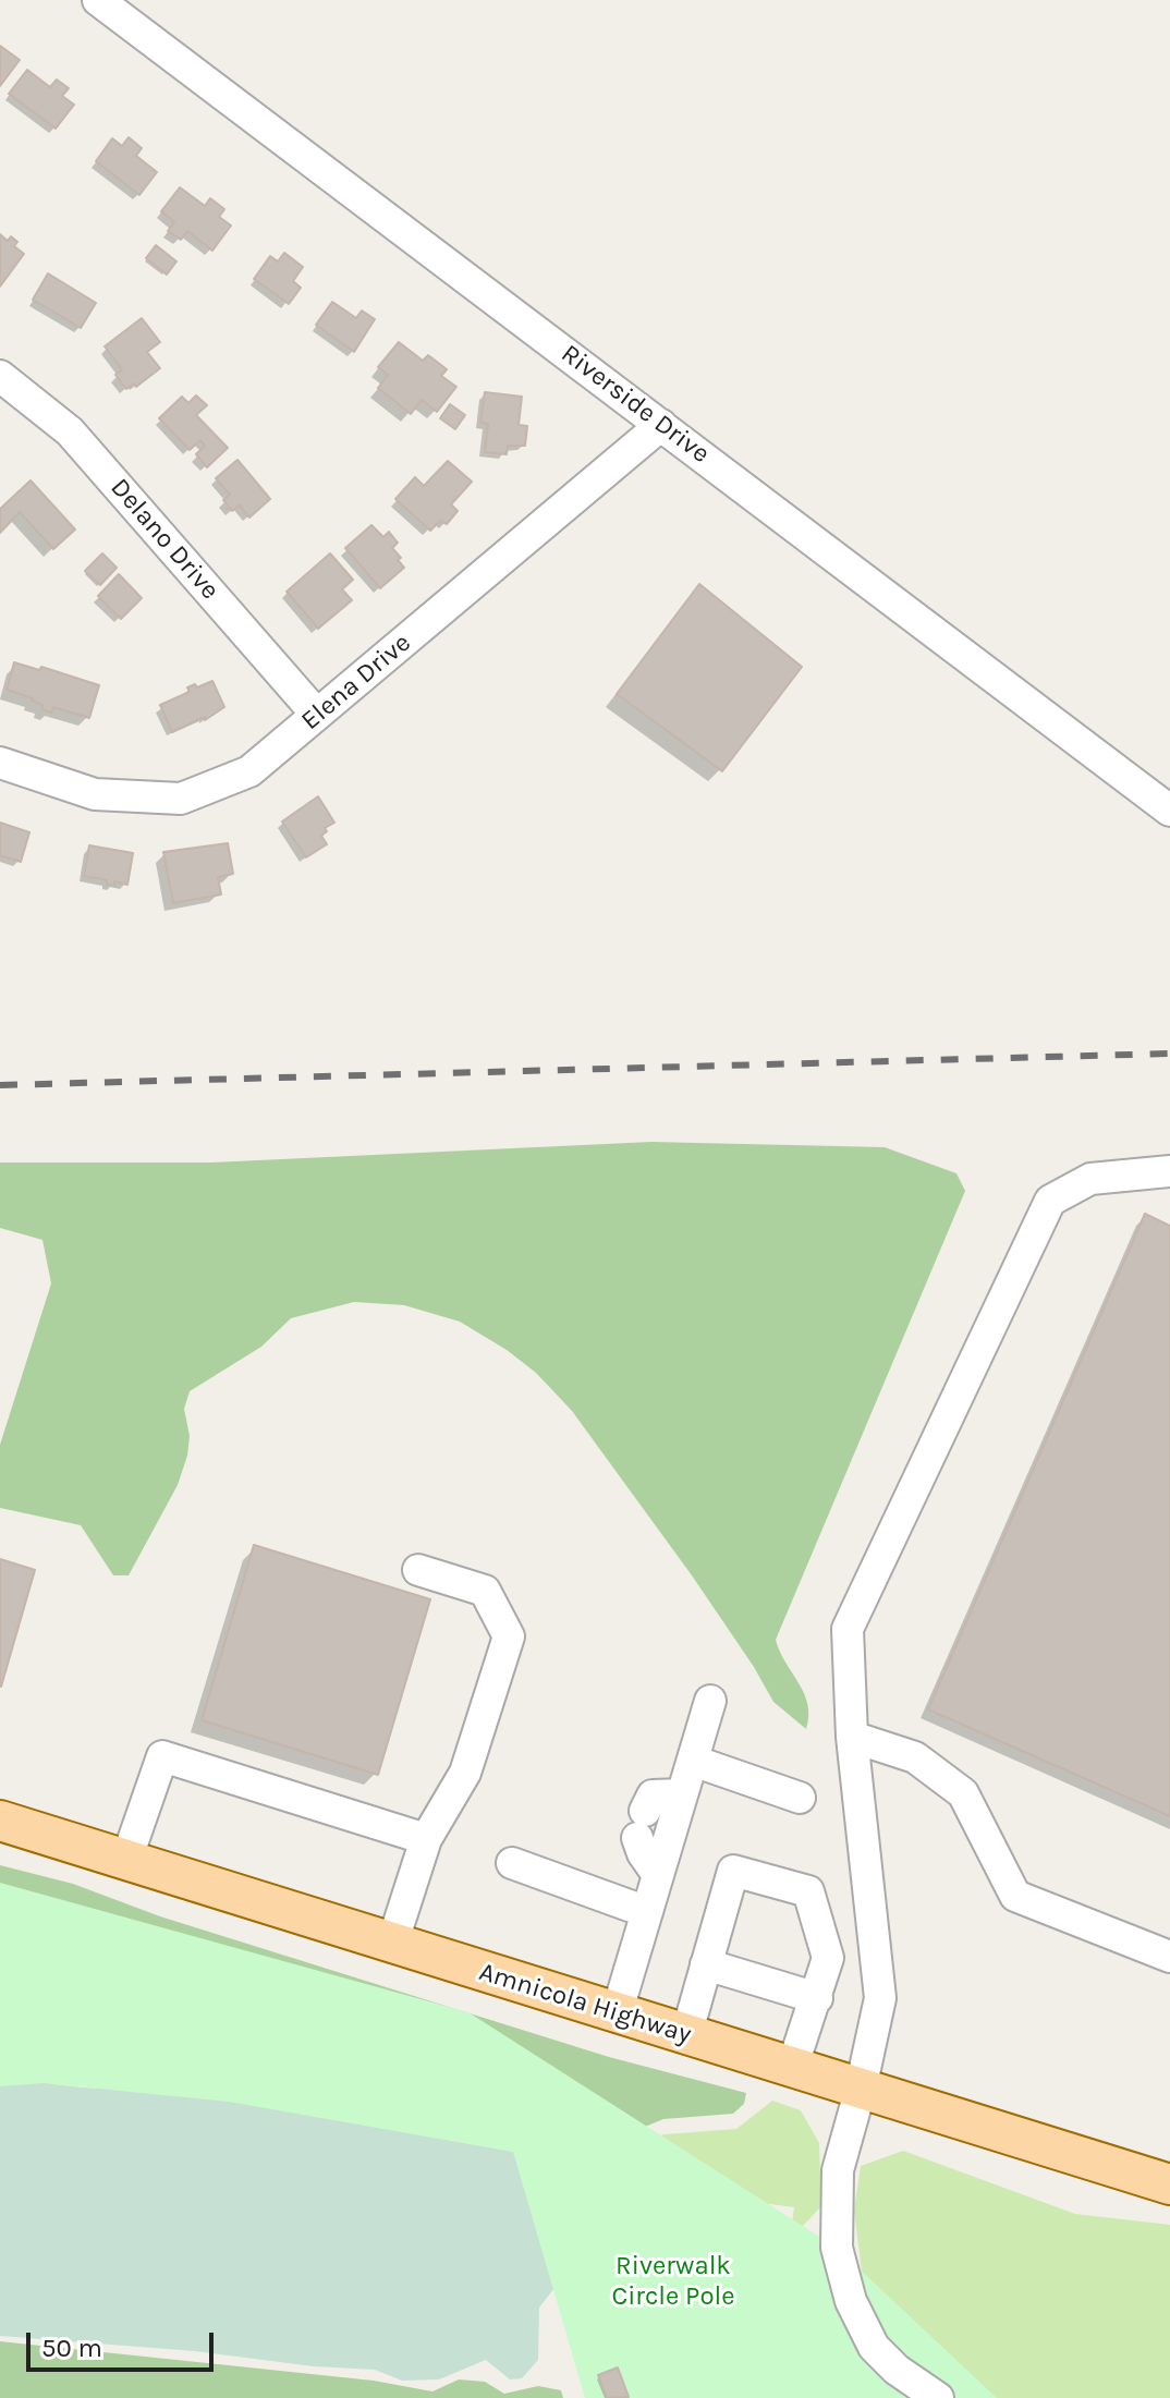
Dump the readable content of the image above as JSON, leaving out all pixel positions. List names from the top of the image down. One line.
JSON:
{"streets":{"main road":["Amnicola Highway"],"street":["Riverside Drive","Delano Drive","Elena Drive"]},"crossings":[["Riverside Drive","Elena Drive"],["Delano Drive","Elena Drive"]],"parks":["Riverwalk Circle Pole"],"scale_bar":"50 m"}
